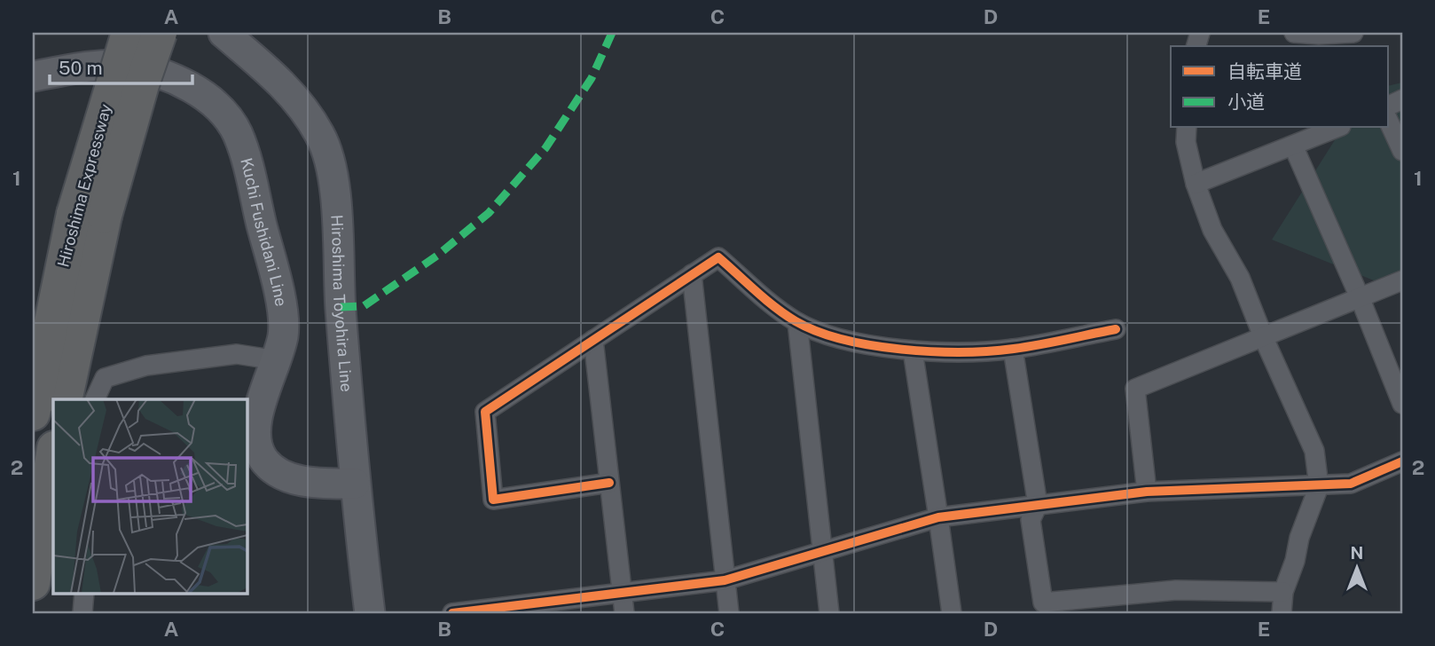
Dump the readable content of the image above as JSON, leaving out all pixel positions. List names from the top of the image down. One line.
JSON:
{"streets":{"highway":["Hiroshima Expressway"],"main road":["Kuchi Fushidani Line","Hiroshima Toyohira Line"]},"crossings":[["Kuchi Fushidani Line","Hiroshima Toyohira Line"]],"legend":["自転車道","小道"],"scale_bar":"50 m","north":"top","grid":{"columns":["A","B","C","D","E"],"rows":["1","2"]}}
